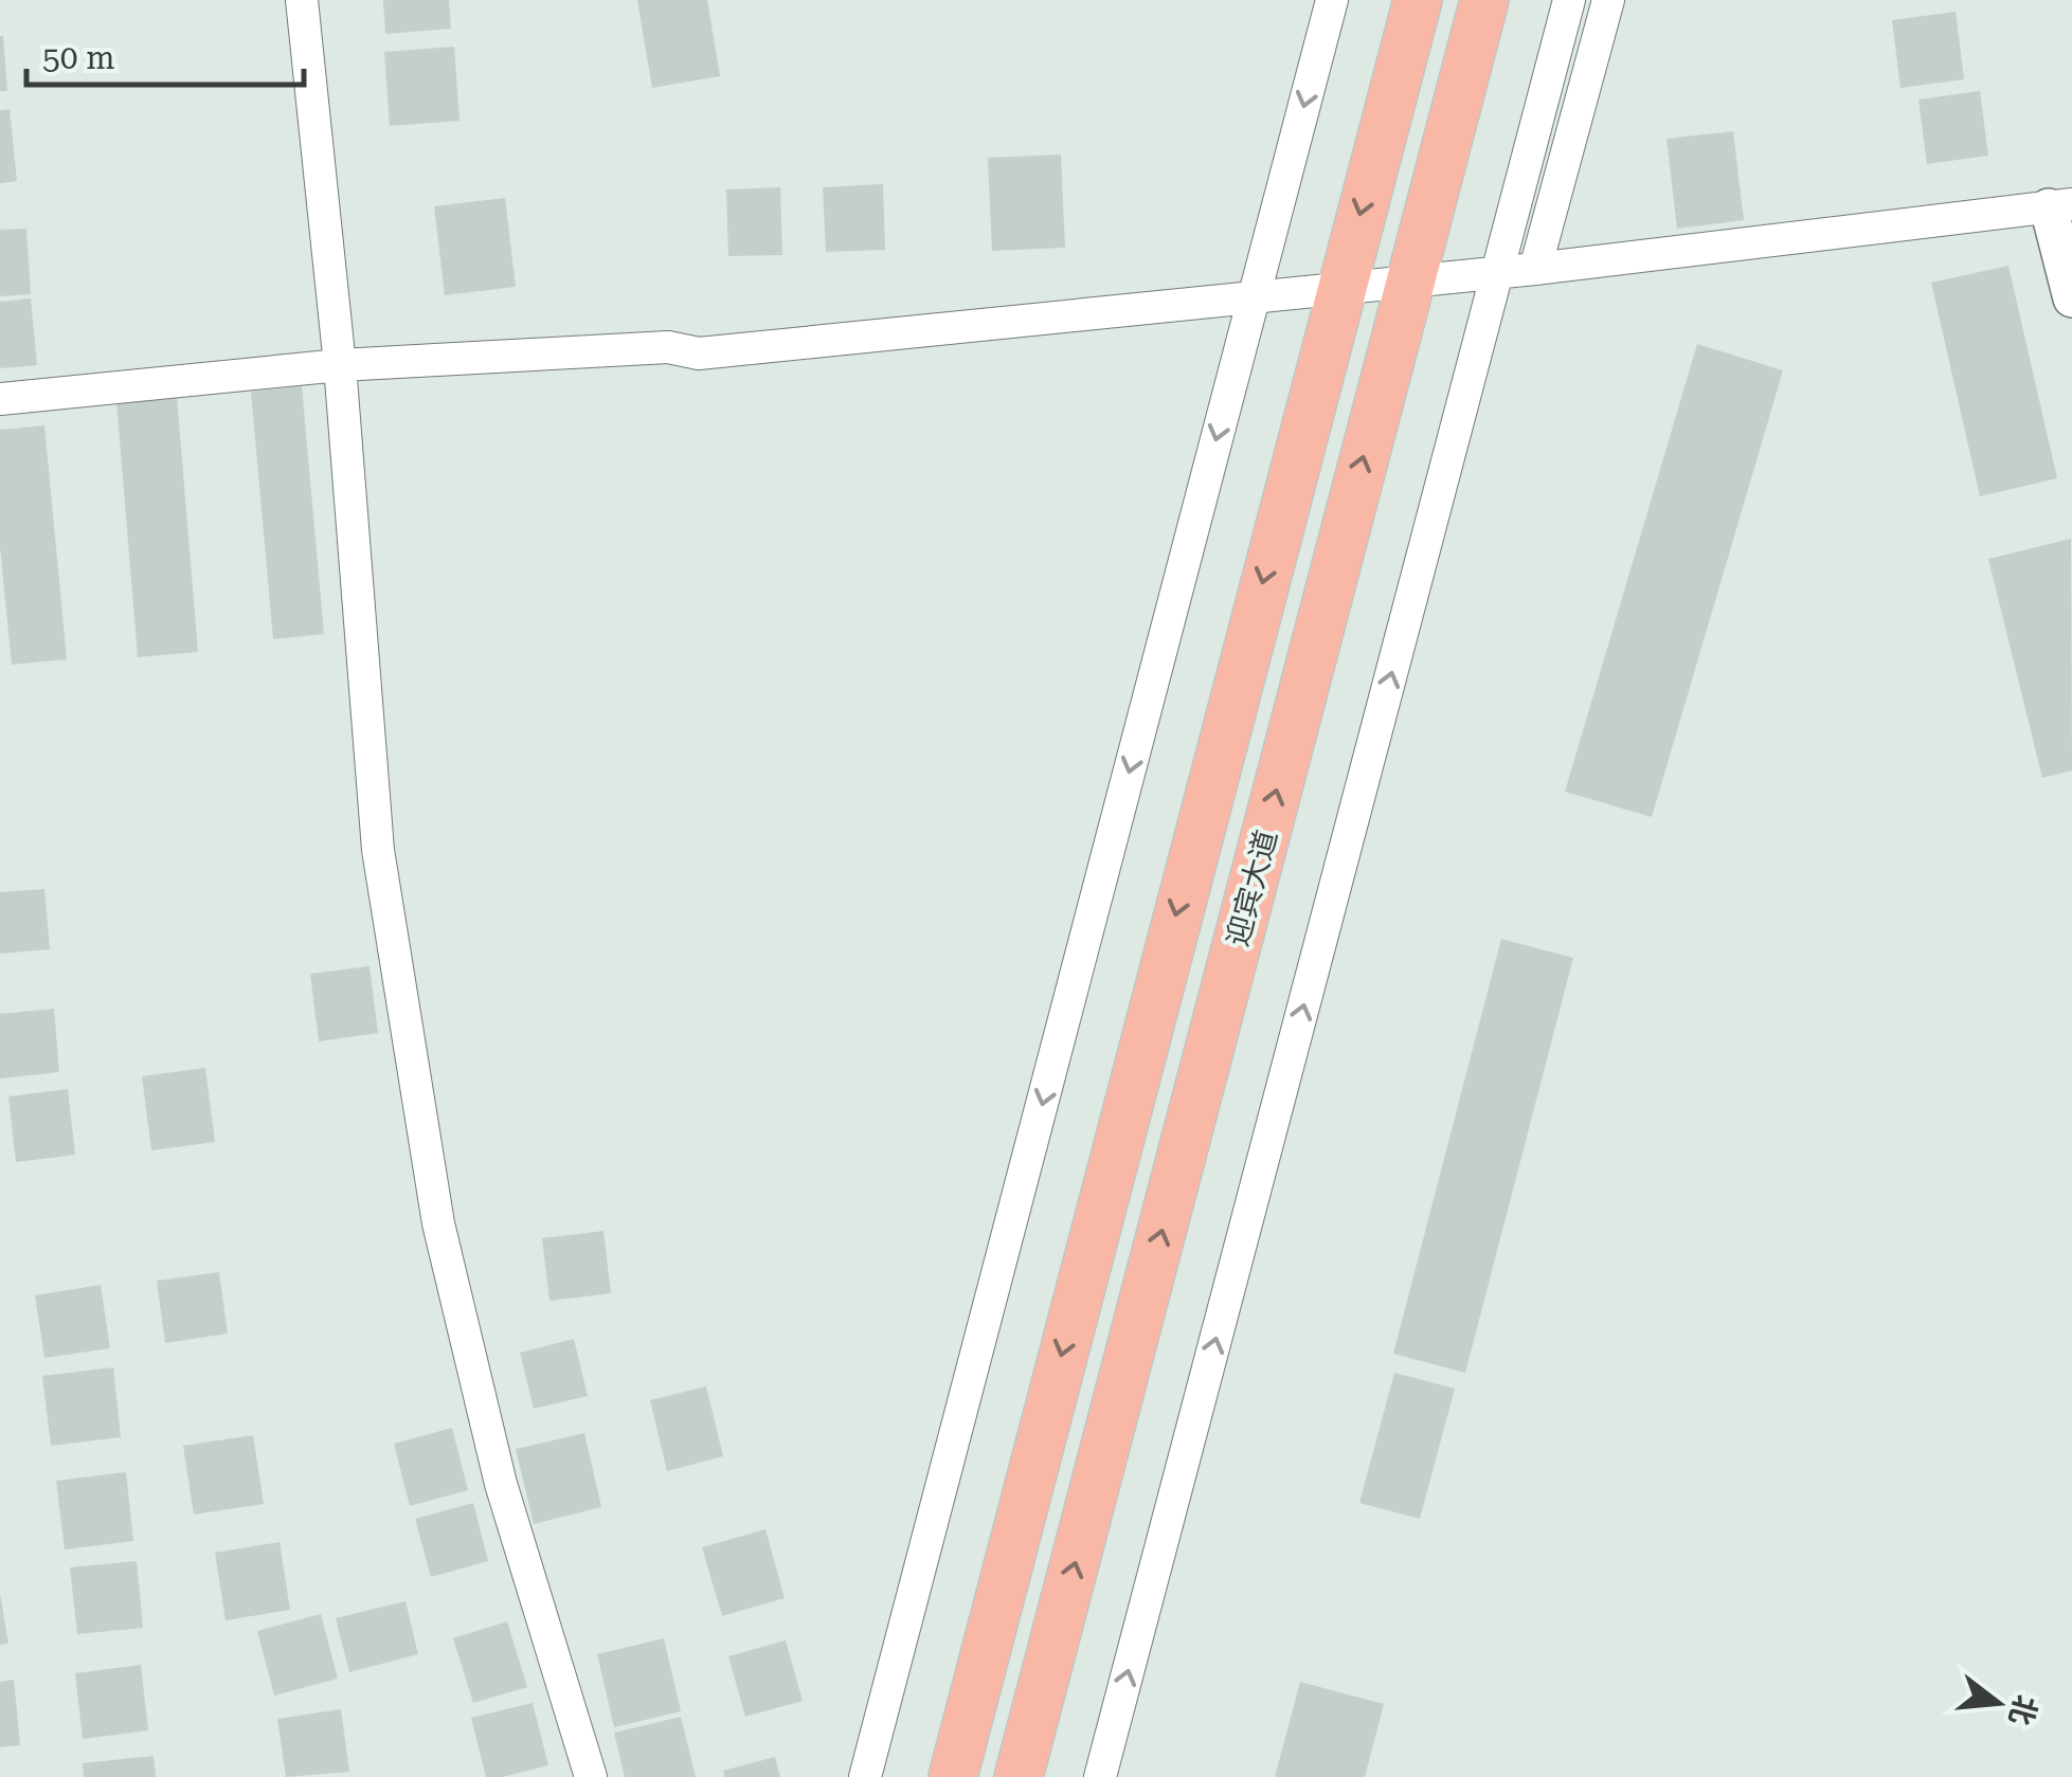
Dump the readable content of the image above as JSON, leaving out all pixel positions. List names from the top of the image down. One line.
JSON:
{"streets":{"main road":["迎宾大道"]},"scale_bar":"50 m","north":"right"}
